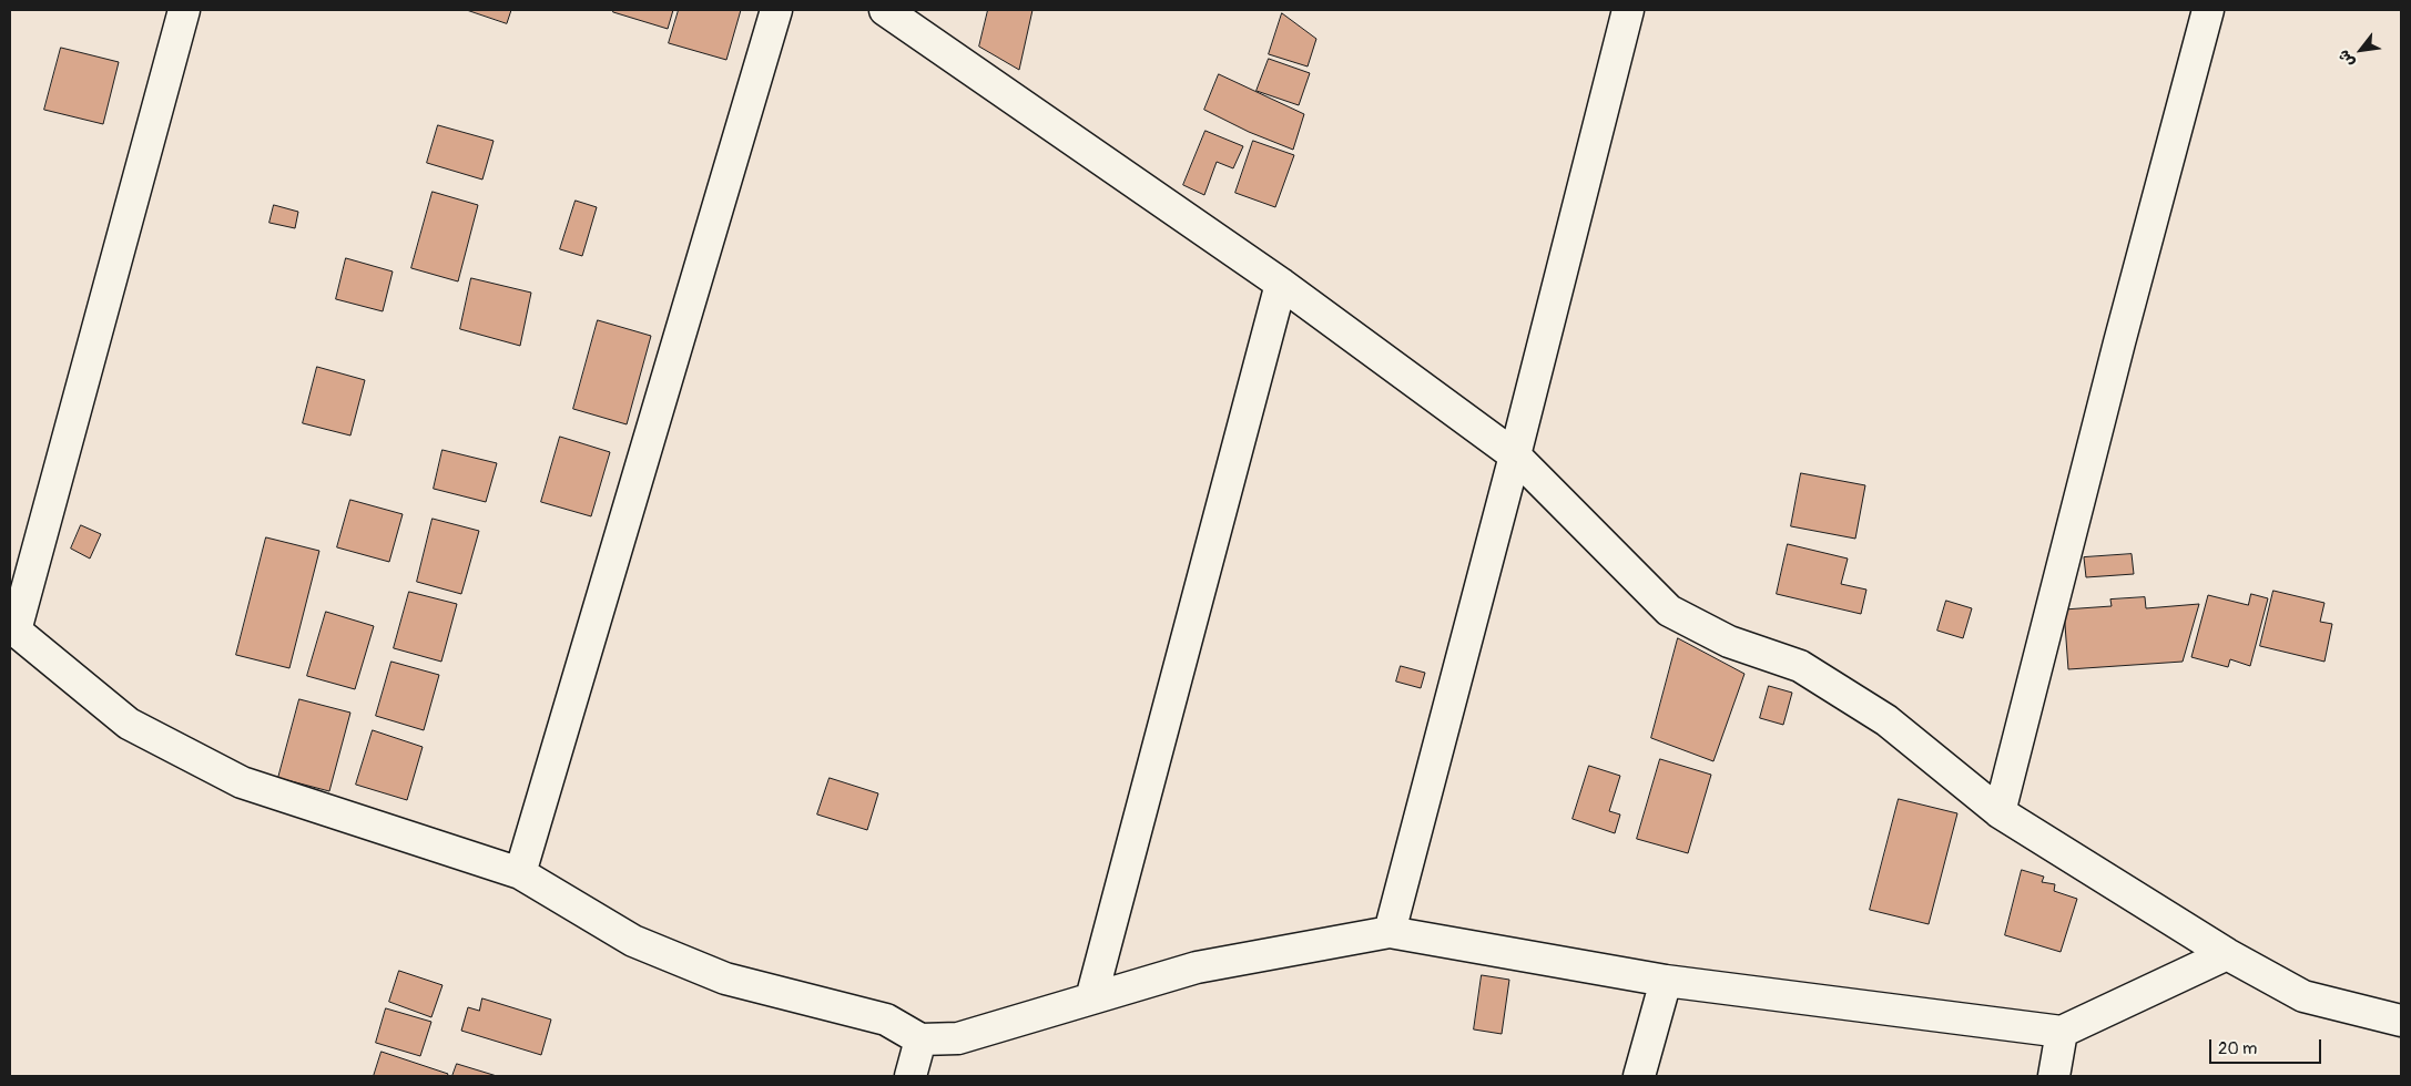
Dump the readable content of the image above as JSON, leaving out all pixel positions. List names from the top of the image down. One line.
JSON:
{"scale_bar":"20 m","north":"bottom left"}
